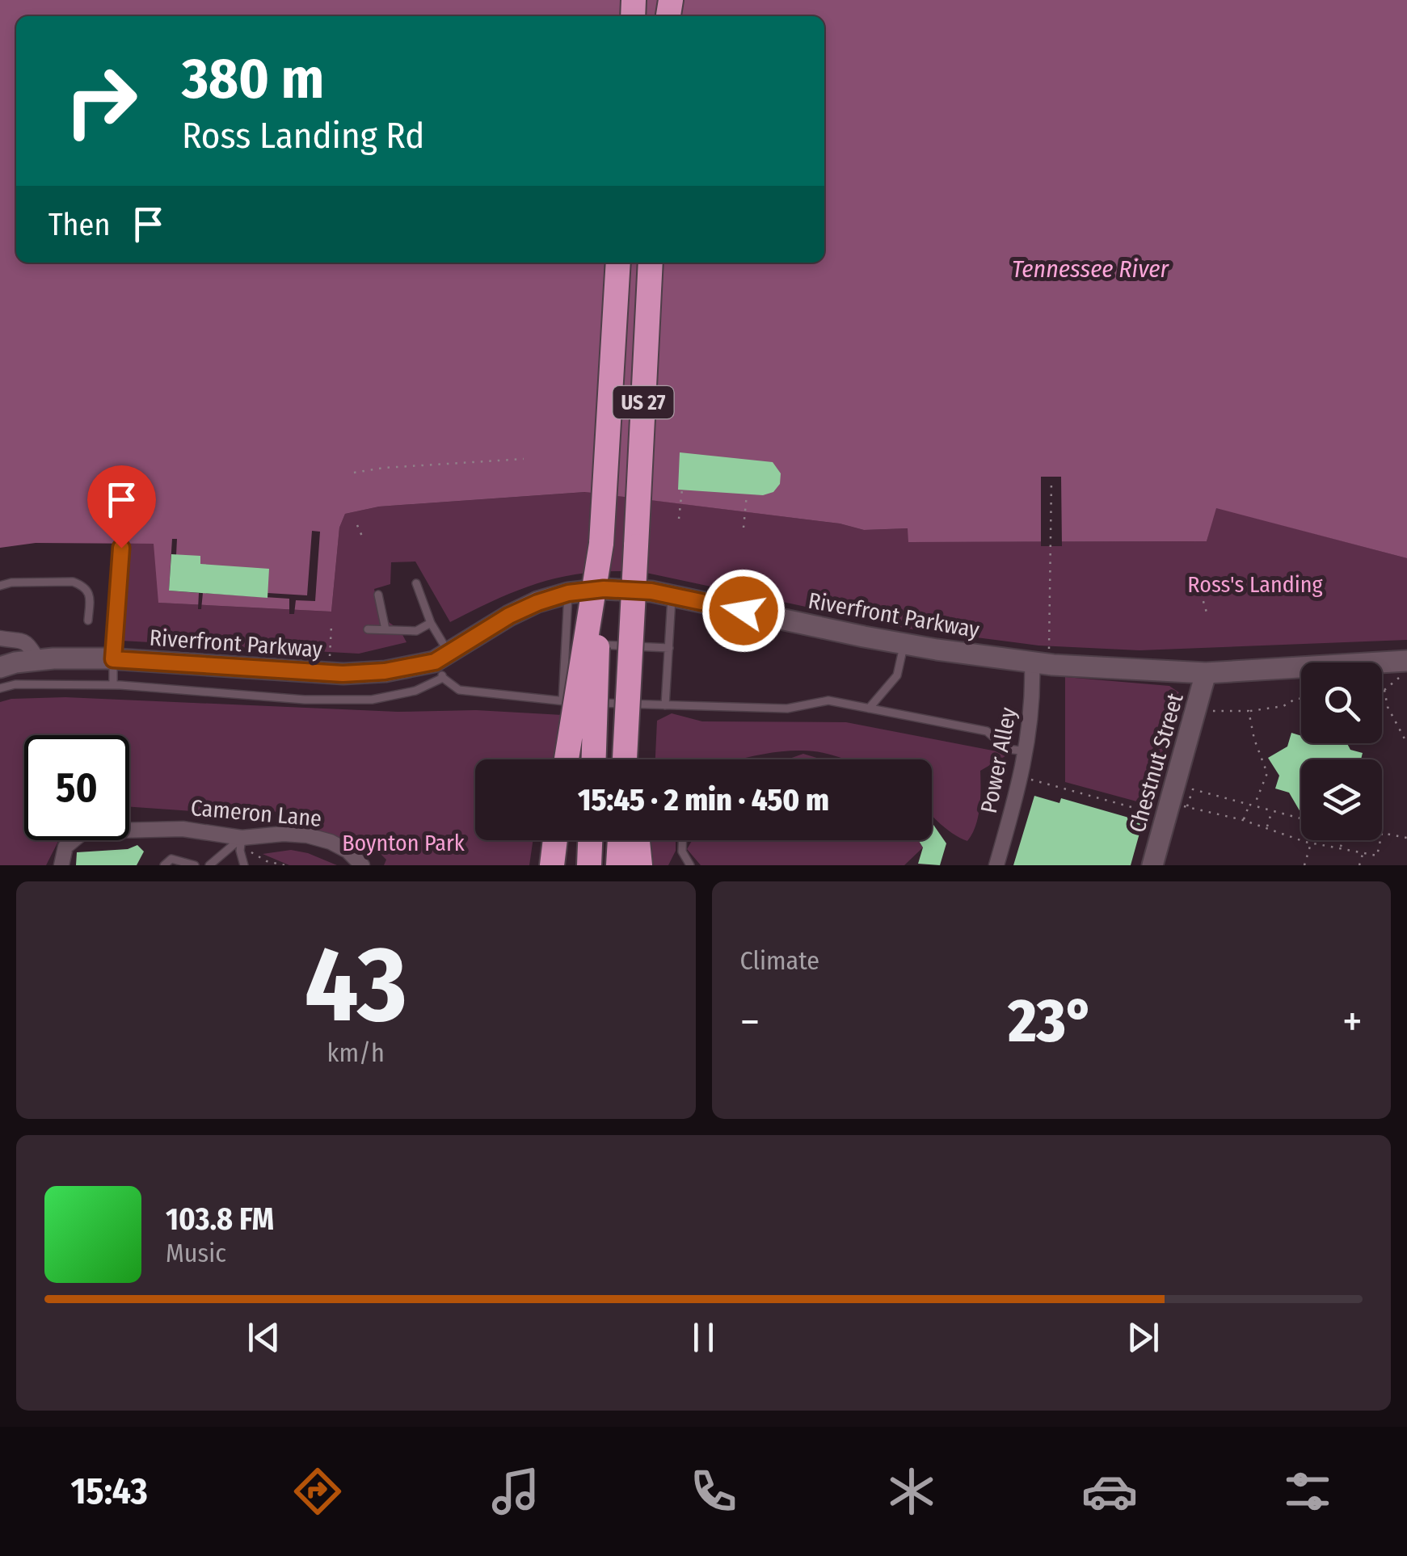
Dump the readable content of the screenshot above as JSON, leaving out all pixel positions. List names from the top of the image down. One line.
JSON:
{"streets":{"highway":["US 27"],"main road":["Riverfront Parkway","Chestnut Street"],"street":["Power Alley","Cameron Lane"]},"crossings":[["Riverfront Parkway","Power Alley"],["Riverfront Parkway","Chestnut Street"]],"water":["Tennessee River"],"parks":["Ross's Landing","Boynton Park"],"page":{"turn":["380 m","Ross Landing Rd"],"then":"Then","limit":"50","trip":"15:45 · 2 min · 450 m","tile":[["43","km/h"],"Climate"],"heat":["−","23°","+"],"song":["103.8 FM","Music"],"tabs":"15:43"}}
